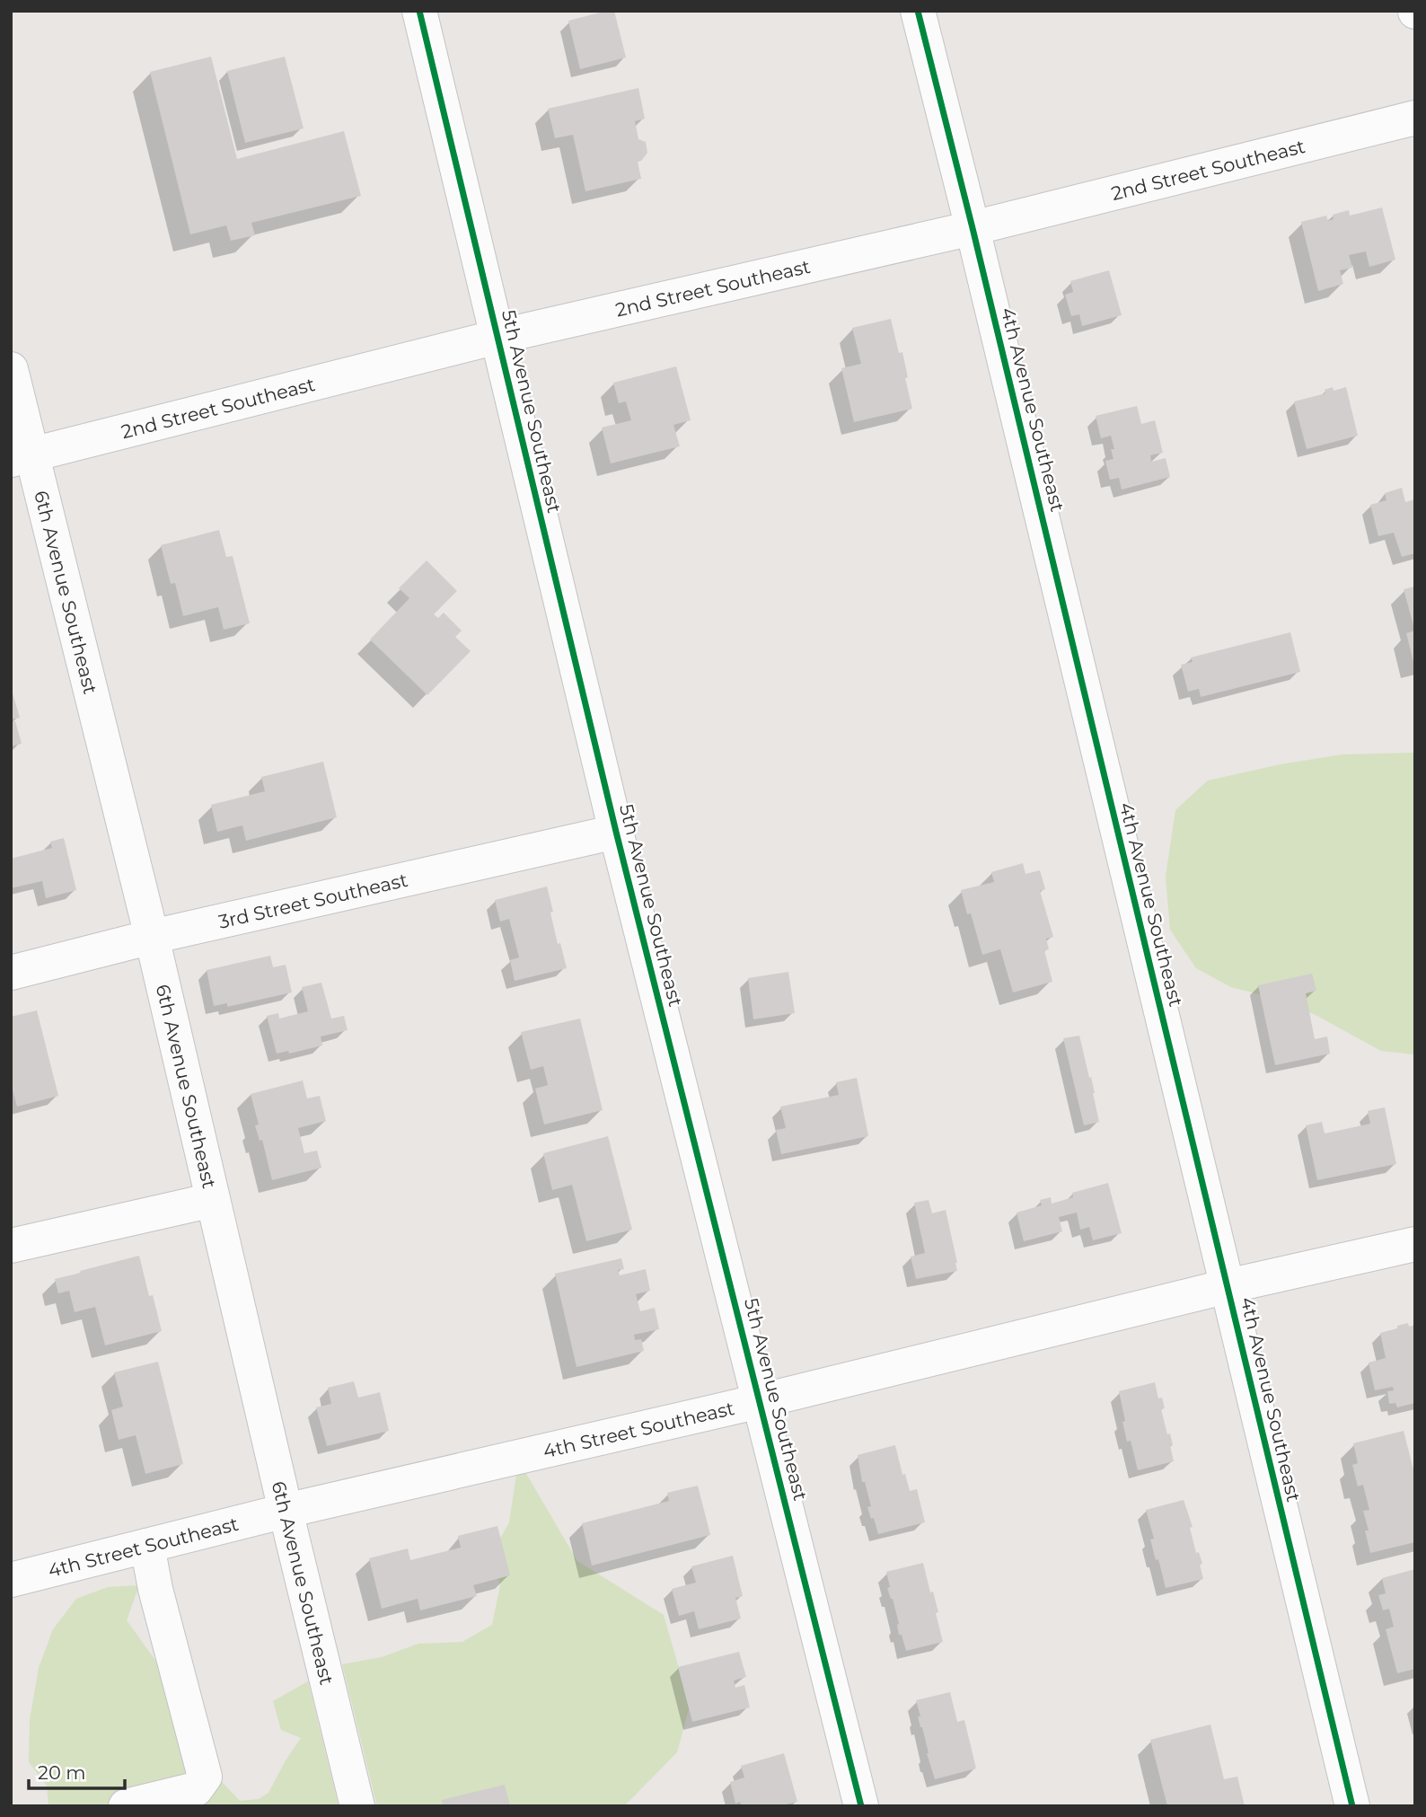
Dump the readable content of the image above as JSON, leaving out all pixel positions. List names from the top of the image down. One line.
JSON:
{"streets":{"street":["2nd Street Southeast","4th Avenue Southeast","5th Avenue Southeast","6th Avenue Southeast","3rd Street Southeast","4th Street Southeast"]},"crossings":[["2nd Street Southeast","4th Avenue Southeast"],["2nd Street Southeast","5th Avenue Southeast"],["2nd Street Southeast","6th Avenue Southeast"],["4th Avenue Southeast","4th Street Southeast"],["5th Avenue Southeast","3rd Street Southeast"],["5th Avenue Southeast","4th Street Southeast"],["6th Avenue Southeast","3rd Street Southeast"],["6th Avenue Southeast","4th Street Southeast"]],"scale_bar":"20 m"}
